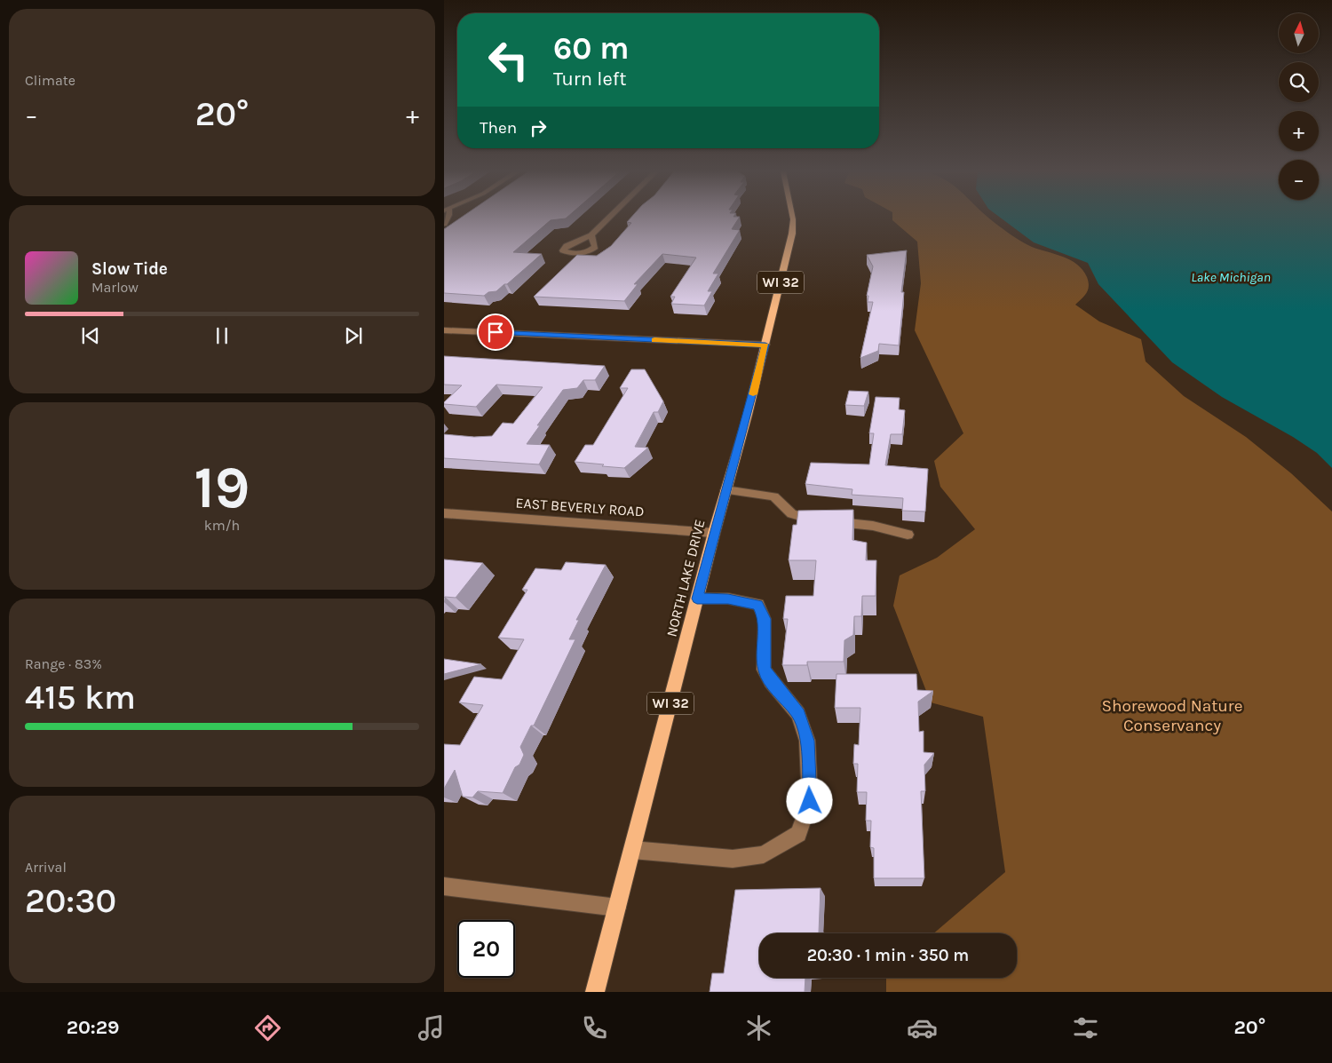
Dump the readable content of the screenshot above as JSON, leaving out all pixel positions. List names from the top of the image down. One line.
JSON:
{"streets":{"main road":["WI 32","NORTH LAKE DRIVE"],"street":["EAST BEVERLY ROAD"]},"crossings":[["EAST BEVERLY ROAD","NORTH LAKE DRIVE"]],"water":["Lake Michigan"],"parks":["Shorewood Nature Conservancy"],"north":"top","page":{"tile":["Climate",["19","km/h"],["Range · 83%","415 km"],["Arrival","20:30"]],"map_buttons":["+","−"],"turn":["60 m","Turn left"],"heat":["−","20°","+"],"then":"Then","song":["Slow Tide","Marlow"],"limit":"20","trip":"20:30 · 1 min · 350 m","tabs":["20:29","20°"]}}
